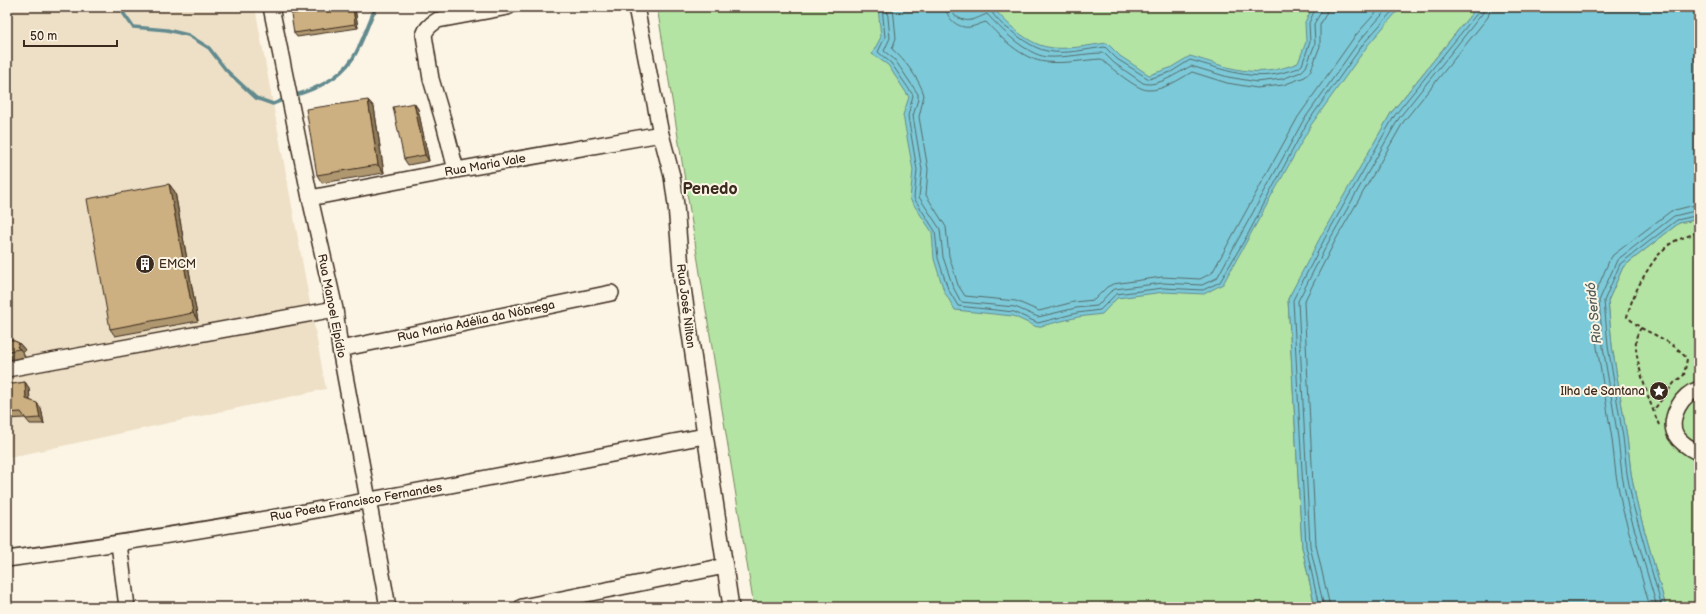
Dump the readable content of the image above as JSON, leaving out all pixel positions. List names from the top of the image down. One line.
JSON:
{"streets":{"street":["Rua Maria Vale","Rua Manoel Elpídio","Rua José Nilton","Rua Maria Adélia da Nóbrega","Rua Poeta Francisco Fernandes"]},"crossings":[["Rua Maria Vale","Rua Manoel Elpídio"],["Rua Maria Vale","Rua José Nilton"],["Rua Manoel Elpídio","Rua Maria Adélia da Nóbrega"],["Rua Manoel Elpídio","Rua Poeta Francisco Fernandes"],["Rua José Nilton","Rua Poeta Francisco Fernandes"]],"districts":["Penedo"],"water":["Rio Seridó"],"places":{"building":["EMCM"],"place":["Ilha de Santana"]},"scale_bar":"50 m"}
